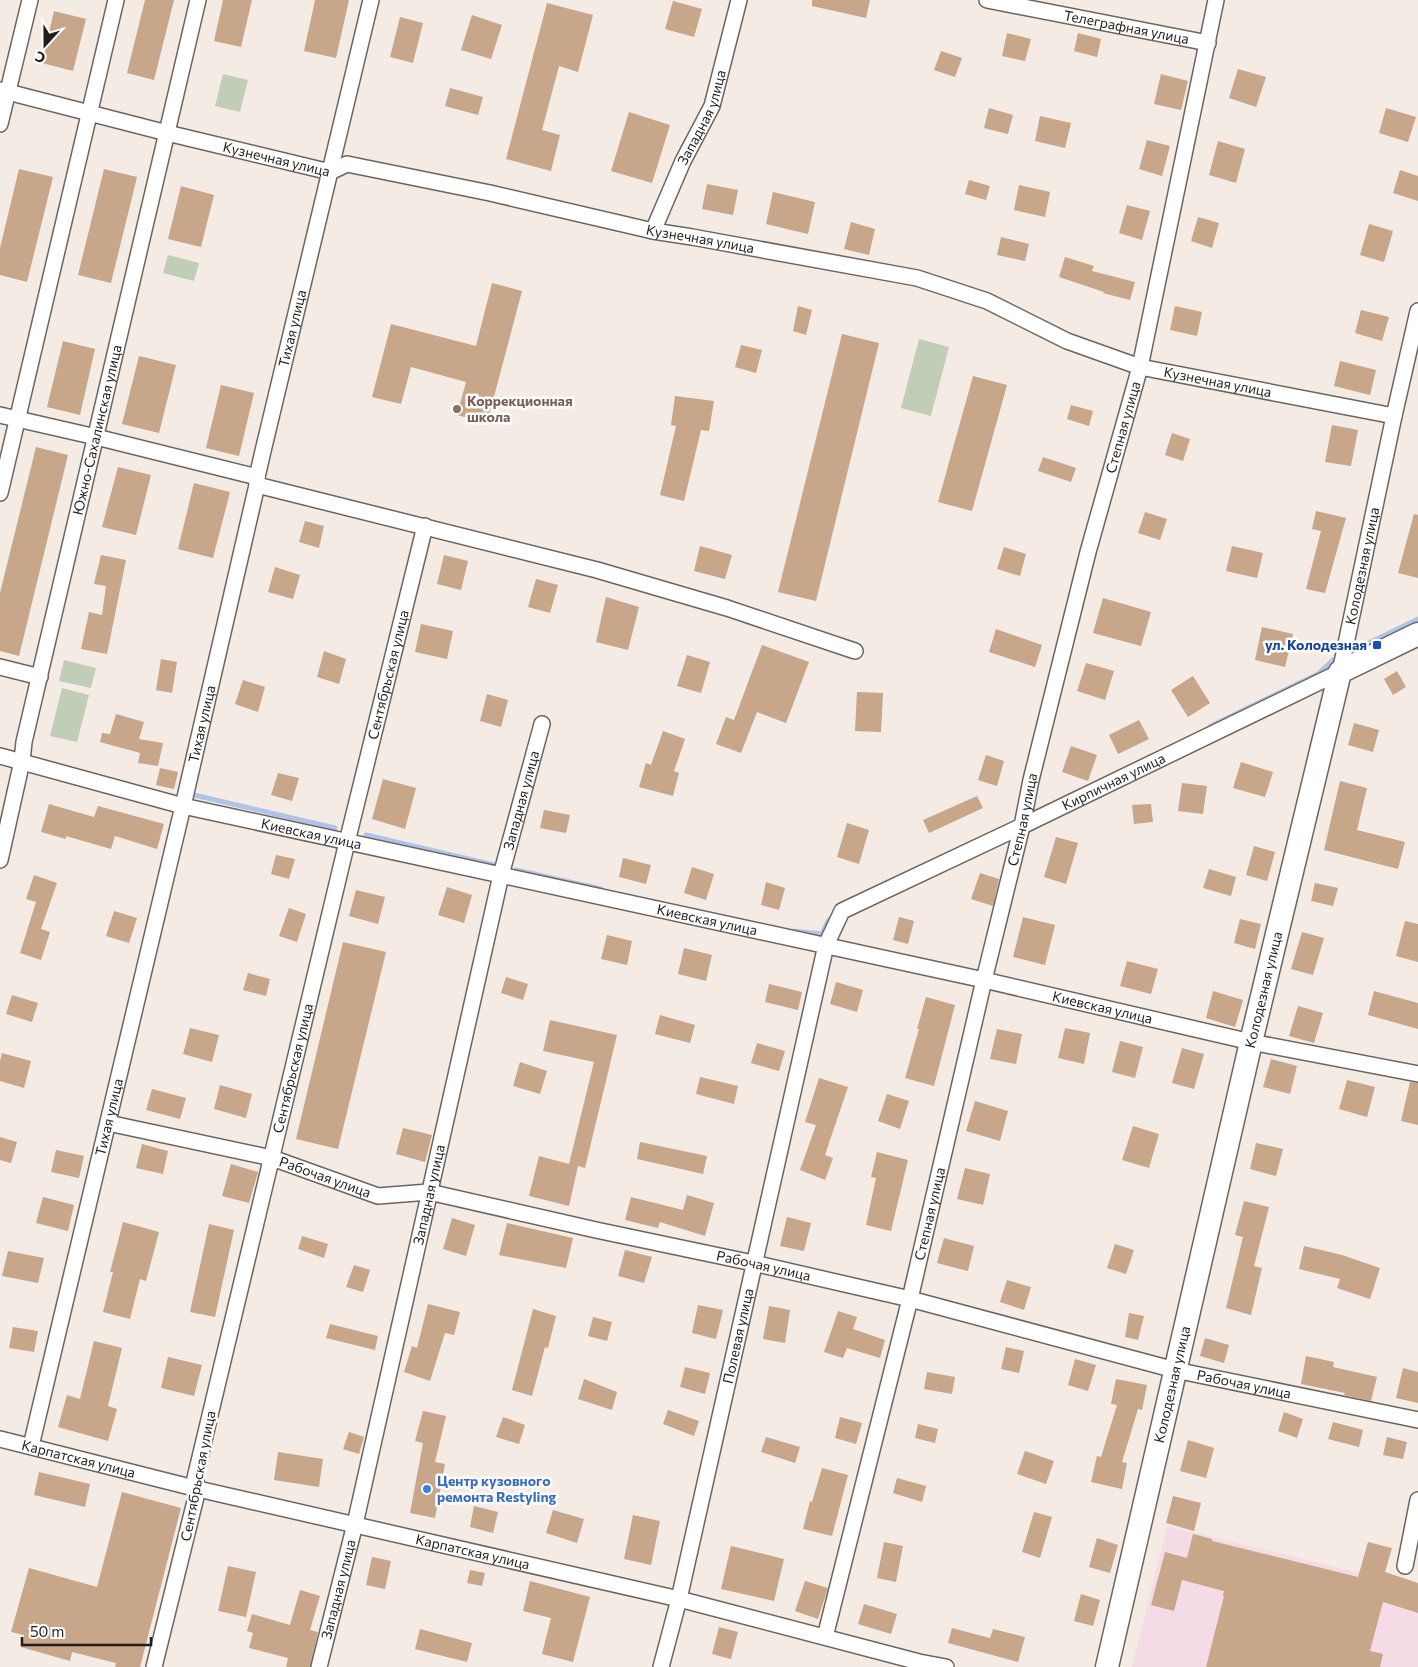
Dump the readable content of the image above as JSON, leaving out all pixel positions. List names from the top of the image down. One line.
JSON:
{"streets":{"street":["Телеграфная улица","Западная улица","Кузнечная улица","Тихая улица","Степная улица","Южно-Сахалинская улица","Колодезная улица","Сентябрьская улица","Кирпичная улица","Киевская улица","Рабочая улица","Полевая улица","Карпатская улица"]},"crossings":[["Телеграфная улица","Степная улица"],["Западная улица","Кузнечная улица"],["Западная улица","Киевская улица"],["Западная улица","Рабочая улица"],["Западная улица","Карпатская улица"],["Кузнечная улица","Тихая улица"],["Кузнечная улица","Степная улица"],["Кузнечная улица","Южно-Сахалинская улица"],["Кузнечная улица","Колодезная улица"],["Тихая улица","Киевская улица"],["Тихая улица","Рабочая улица"],["Тихая улица","Карпатская улица"],["Степная улица","Кирпичная улица"],["Степная улица","Киевская улица"],["Степная улица","Рабочая улица"],["Степная улица","Карпатская улица"],["Южно-Сахалинская улица","Киевская улица"],["Колодезная улица","Кирпичная улица"],["Колодезная улица","Киевская улица"],["Колодезная улица","Рабочая улица"],["Сентябрьская улица","Киевская улица"],["Сентябрьская улица","Рабочая улица"],["Сентябрьская улица","Карпатская улица"],["Кирпичная улица","Киевская улица"],["Кирпичная улица","Полевая улица"],["Киевская улица","Полевая улица"],["Рабочая улица","Полевая улица"],["Полевая улица","Карпатская улица"]],"places":{"other":["Коррекционная школа","Центр кузовного ремонта Restyling"],"transit":["ул. Колодезная"]},"scale_bar":"50 m","north":"bottom"}
